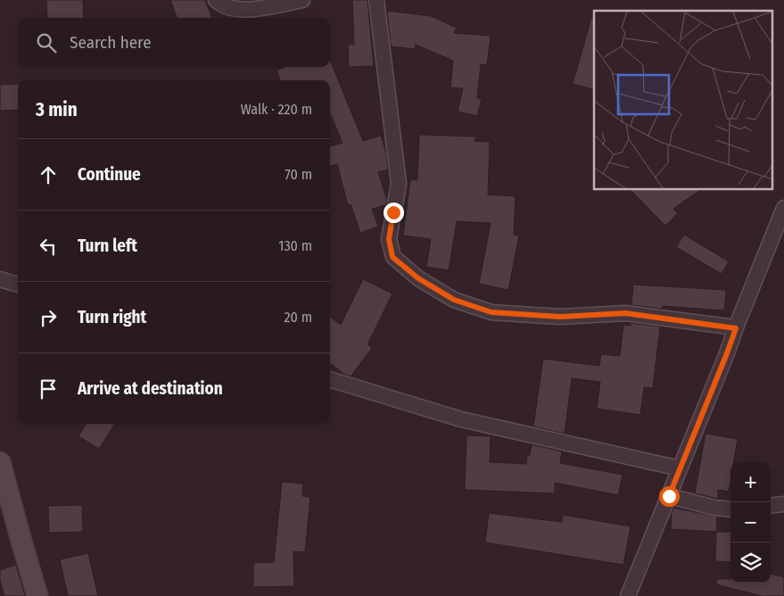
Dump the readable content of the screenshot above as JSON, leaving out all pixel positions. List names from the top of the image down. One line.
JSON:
{"page":{"search":"Search here","heading":["3 min","Walk · 220 m"],"list":[["Continue","70 m"],["Turn left","130 m"],["Turn right","20 m"],"Arrive at destination"],"map_buttons":["+","−"]}}
